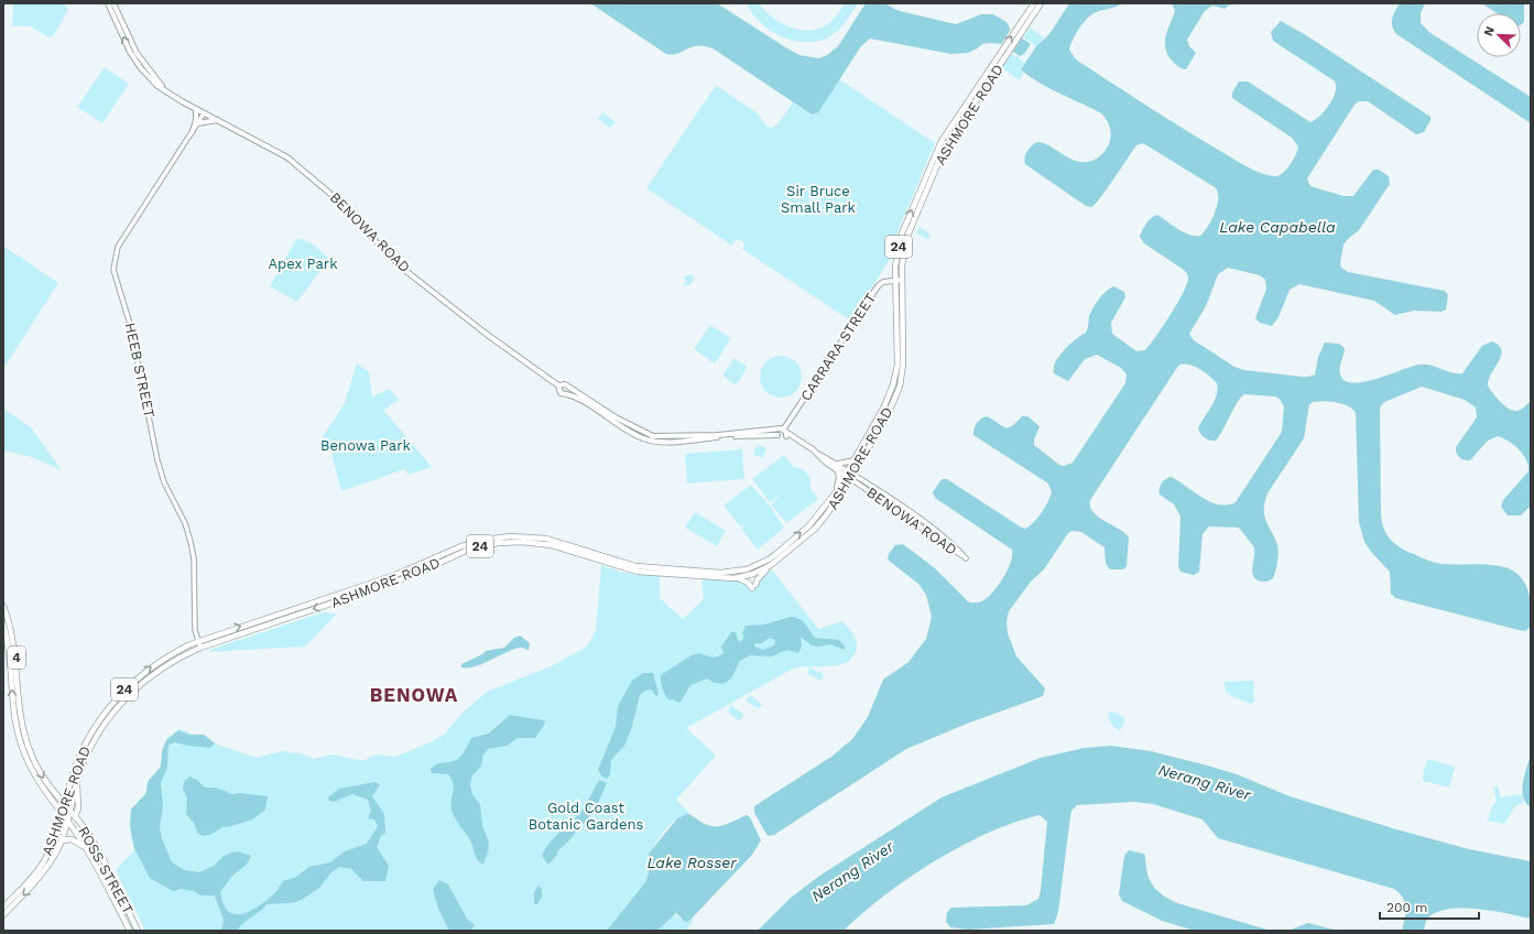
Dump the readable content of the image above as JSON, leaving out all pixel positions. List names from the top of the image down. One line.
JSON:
{"streets":{"main road":["ASHMORE ROAD","BENOWA ROAD","24","CARRARA STREET","4","ROSS STREET"],"street":["HEEB STREET"]},"crossings":[["ASHMORE ROAD","BENOWA ROAD"],["ASHMORE ROAD","CARRARA STREET"],["ASHMORE ROAD","HEEB STREET"],["ASHMORE ROAD","4"],["ASHMORE ROAD","ROSS STREET"],["BENOWA ROAD","CARRARA STREET"],["BENOWA ROAD","HEEB STREET"],["4","ROSS STREET"]],"districts":["BENOWA"],"water":["Lake Capabella","Nerang River","Lake Rosser"],"parks":["Sir Bruce Small Park","Apex Park","Benowa Park","Gold Coast Botanic Gardens"],"scale_bar":"200 m","north":"top left"}
